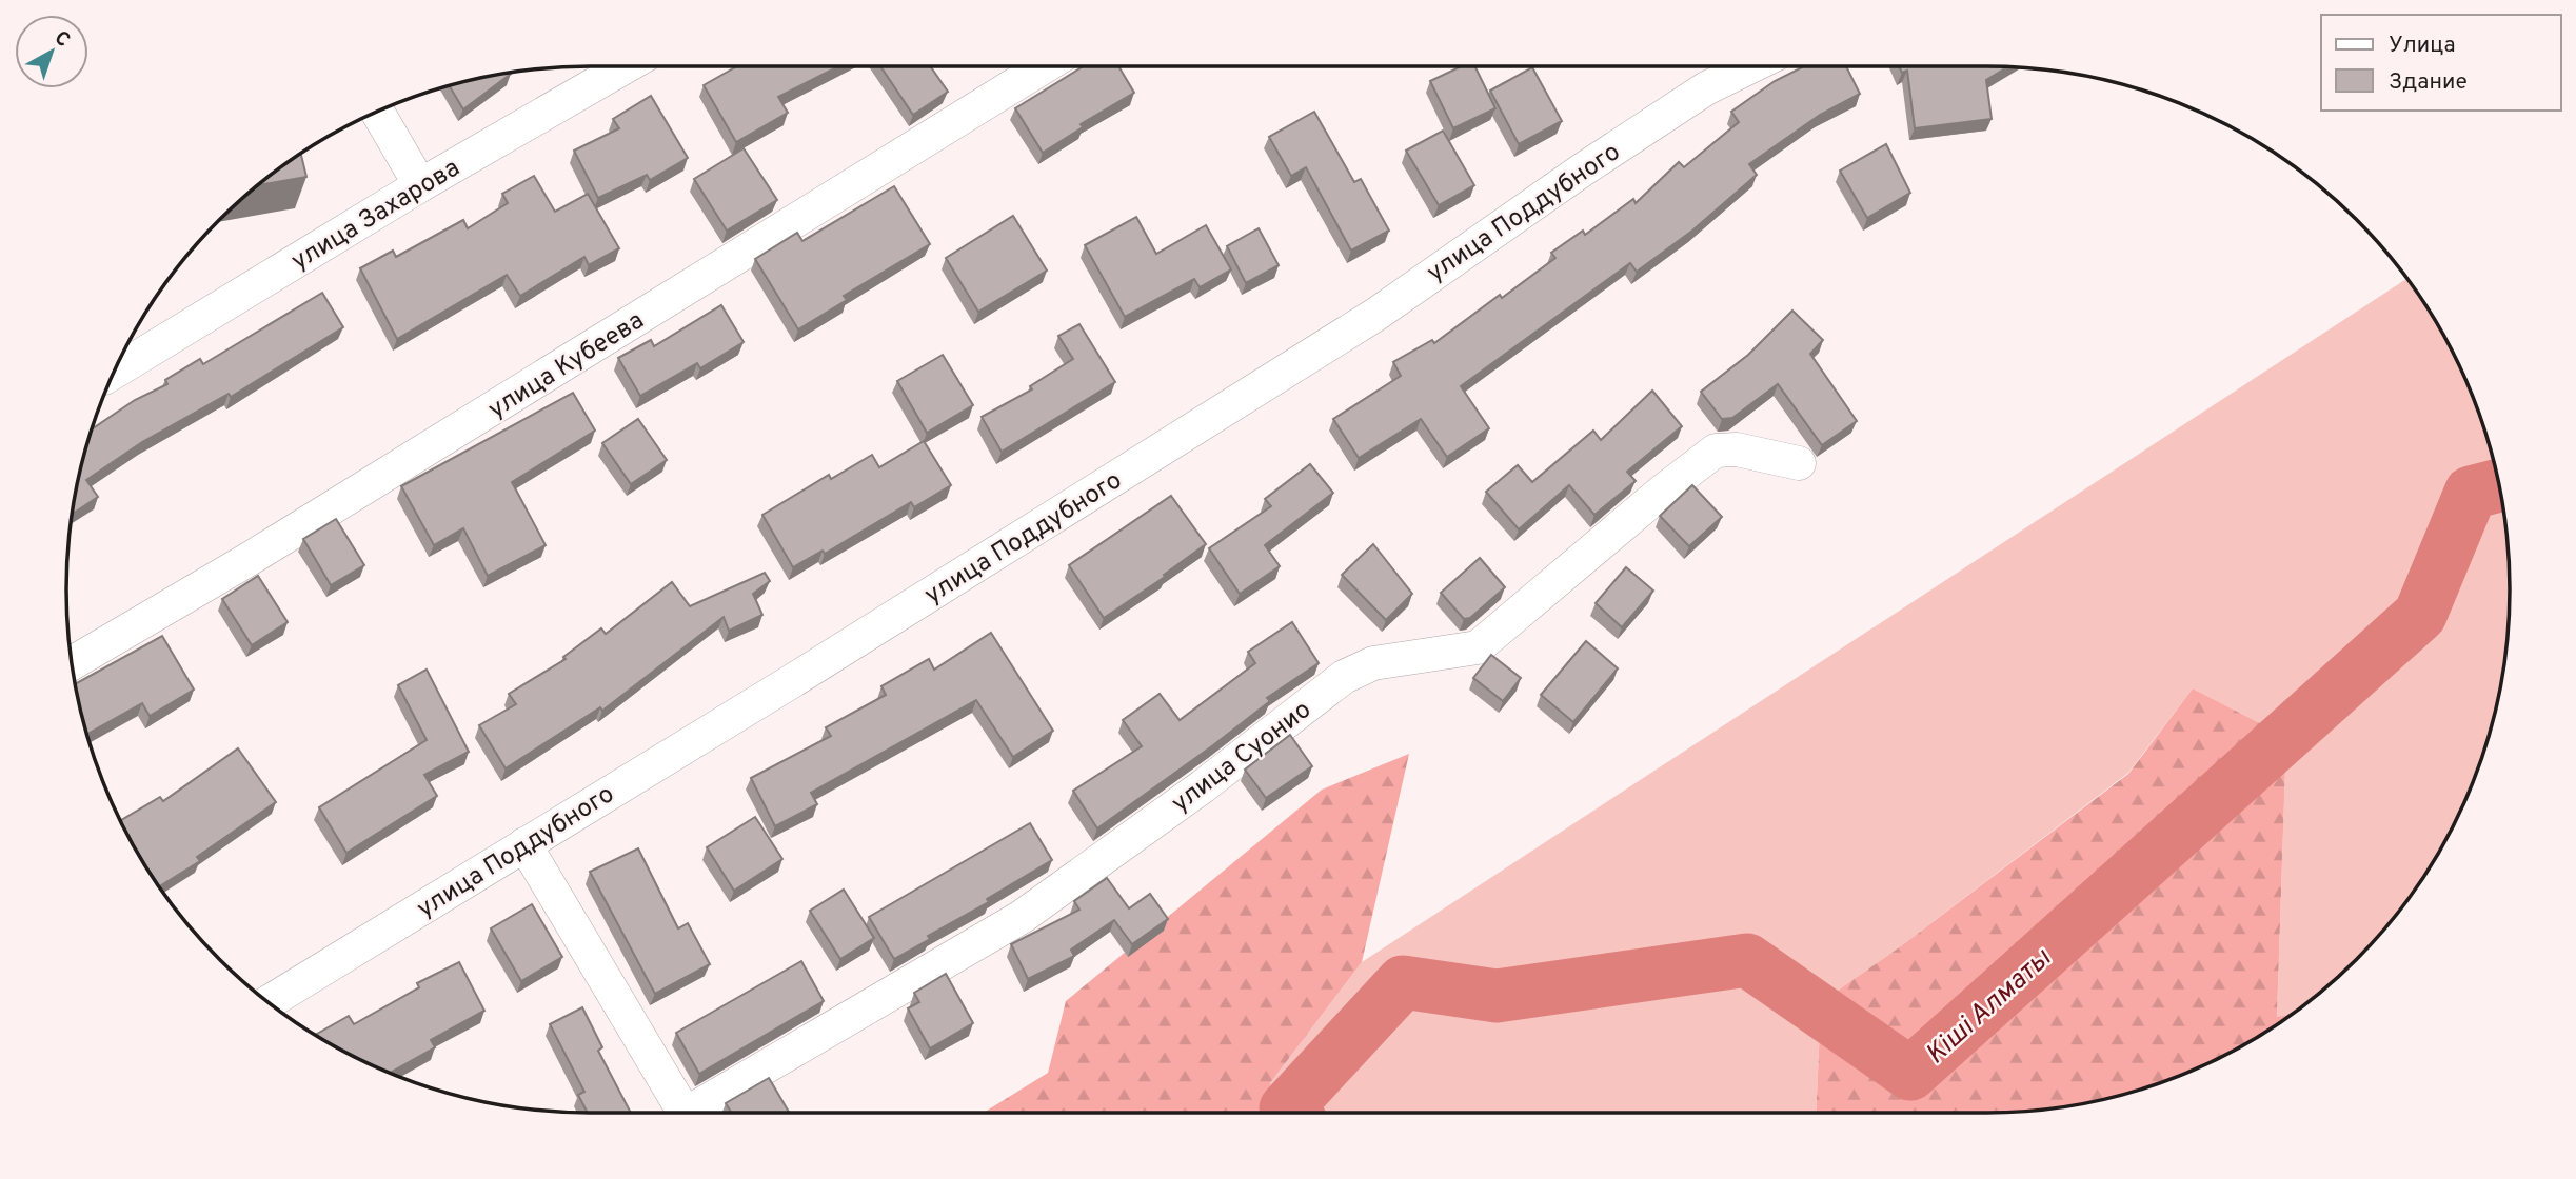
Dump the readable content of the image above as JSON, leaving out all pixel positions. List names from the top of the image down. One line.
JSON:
{"streets":{"street":["улица Поддубного","улица Захарова","улица Кубеева","улица Суонио"]},"water":["Кіші Алматы"],"legend":["Улица","Здание"],"north":"top right"}
